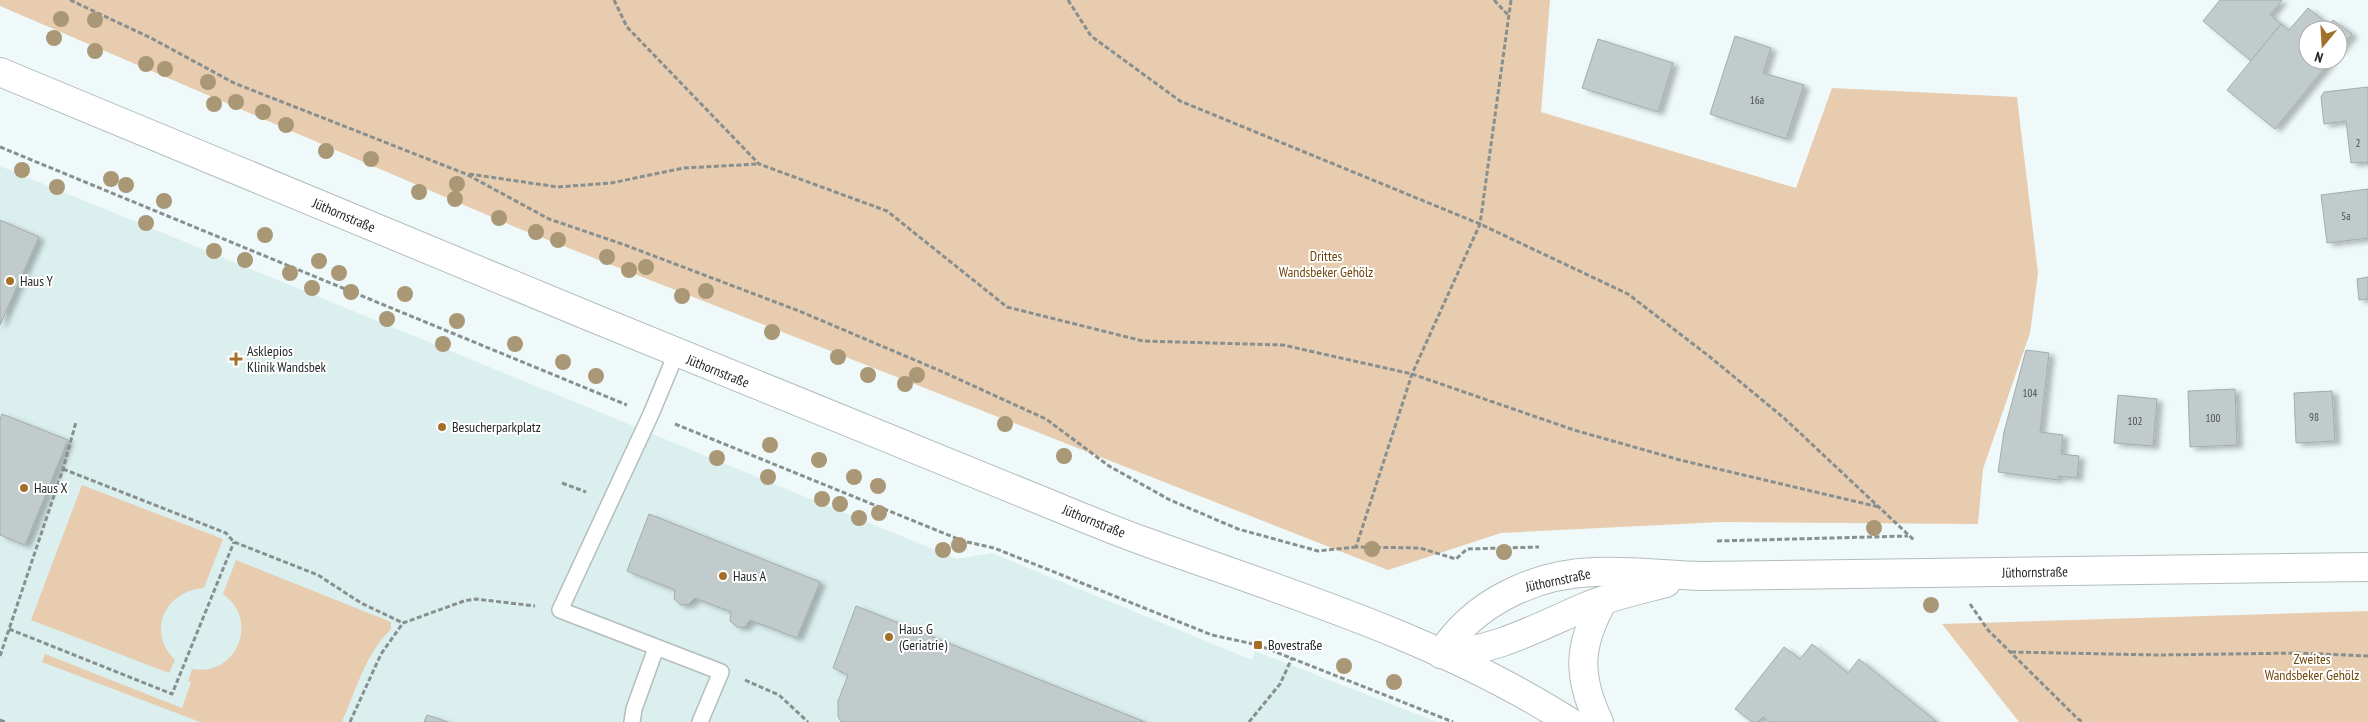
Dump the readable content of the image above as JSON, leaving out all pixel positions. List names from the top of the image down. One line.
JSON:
{"streets":{"main road":["Jüthornstraße"]},"parks":["Drittes Wandsbeker Gehölz","Zweites Wandsbeker Gehölz"],"places":{"other":["Haus Y","Besucherparkplatz","Haus X","Haus A","Haus G (Geriatrie)"],"health":["Asklepios Klinik Wandsbek"],"transit":["Bovestraße"]},"house_numbers":["16a","2","5a","104","98","100","102"],"north":"bottom"}
